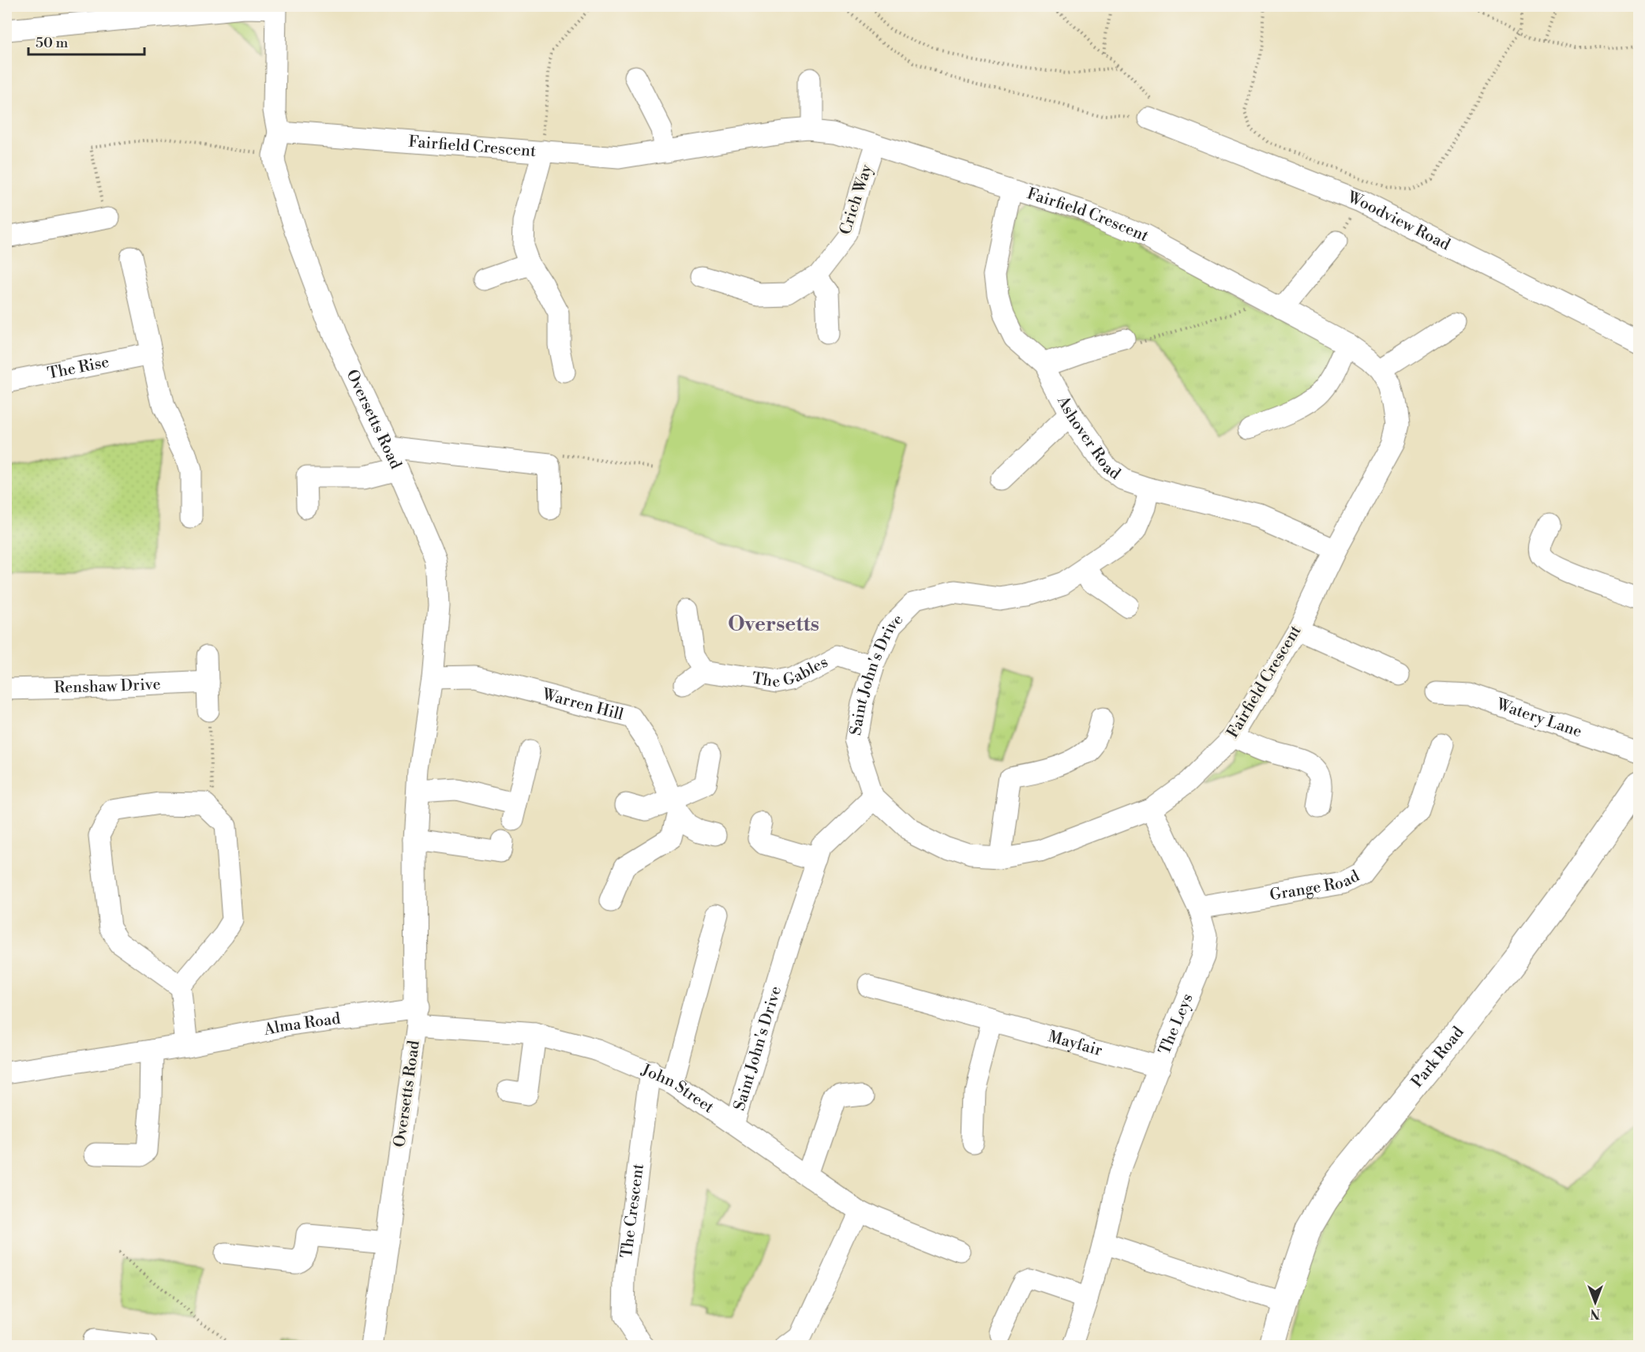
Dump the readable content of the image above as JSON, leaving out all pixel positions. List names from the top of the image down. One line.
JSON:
{"streets":{"main road":["Park Road"],"street":["Fairfield Crescent","Crich Way","Woodview Road","The Rise","Oversetts Road","Ashover Road","The Gables","Saint John's Drive","Renshaw Drive","Warren Hill","Watery Lane","Grange Road","The Leys","Alma Road","Mayfair","John Street","The Crescent"]},"crossings":[["Fairfield Crescent","Crich Way"],["Fairfield Crescent","Oversetts Road"],["Fairfield Crescent","Ashover Road"],["Fairfield Crescent","Saint John's Drive"],["Fairfield Crescent","The Leys"],["Oversetts Road","Warren Hill"],["Oversetts Road","Alma Road"],["Oversetts Road","John Street"],["Ashover Road","Saint John's Drive"],["The Gables","Saint John's Drive"],["Saint John's Drive","John Street"],["Grange Road","The Leys"],["The Leys","Mayfair"],["Alma Road","John Street"],["John Street","The Crescent"]],"districts":["Oversetts"],"scale_bar":"50 m","north":"bottom"}
